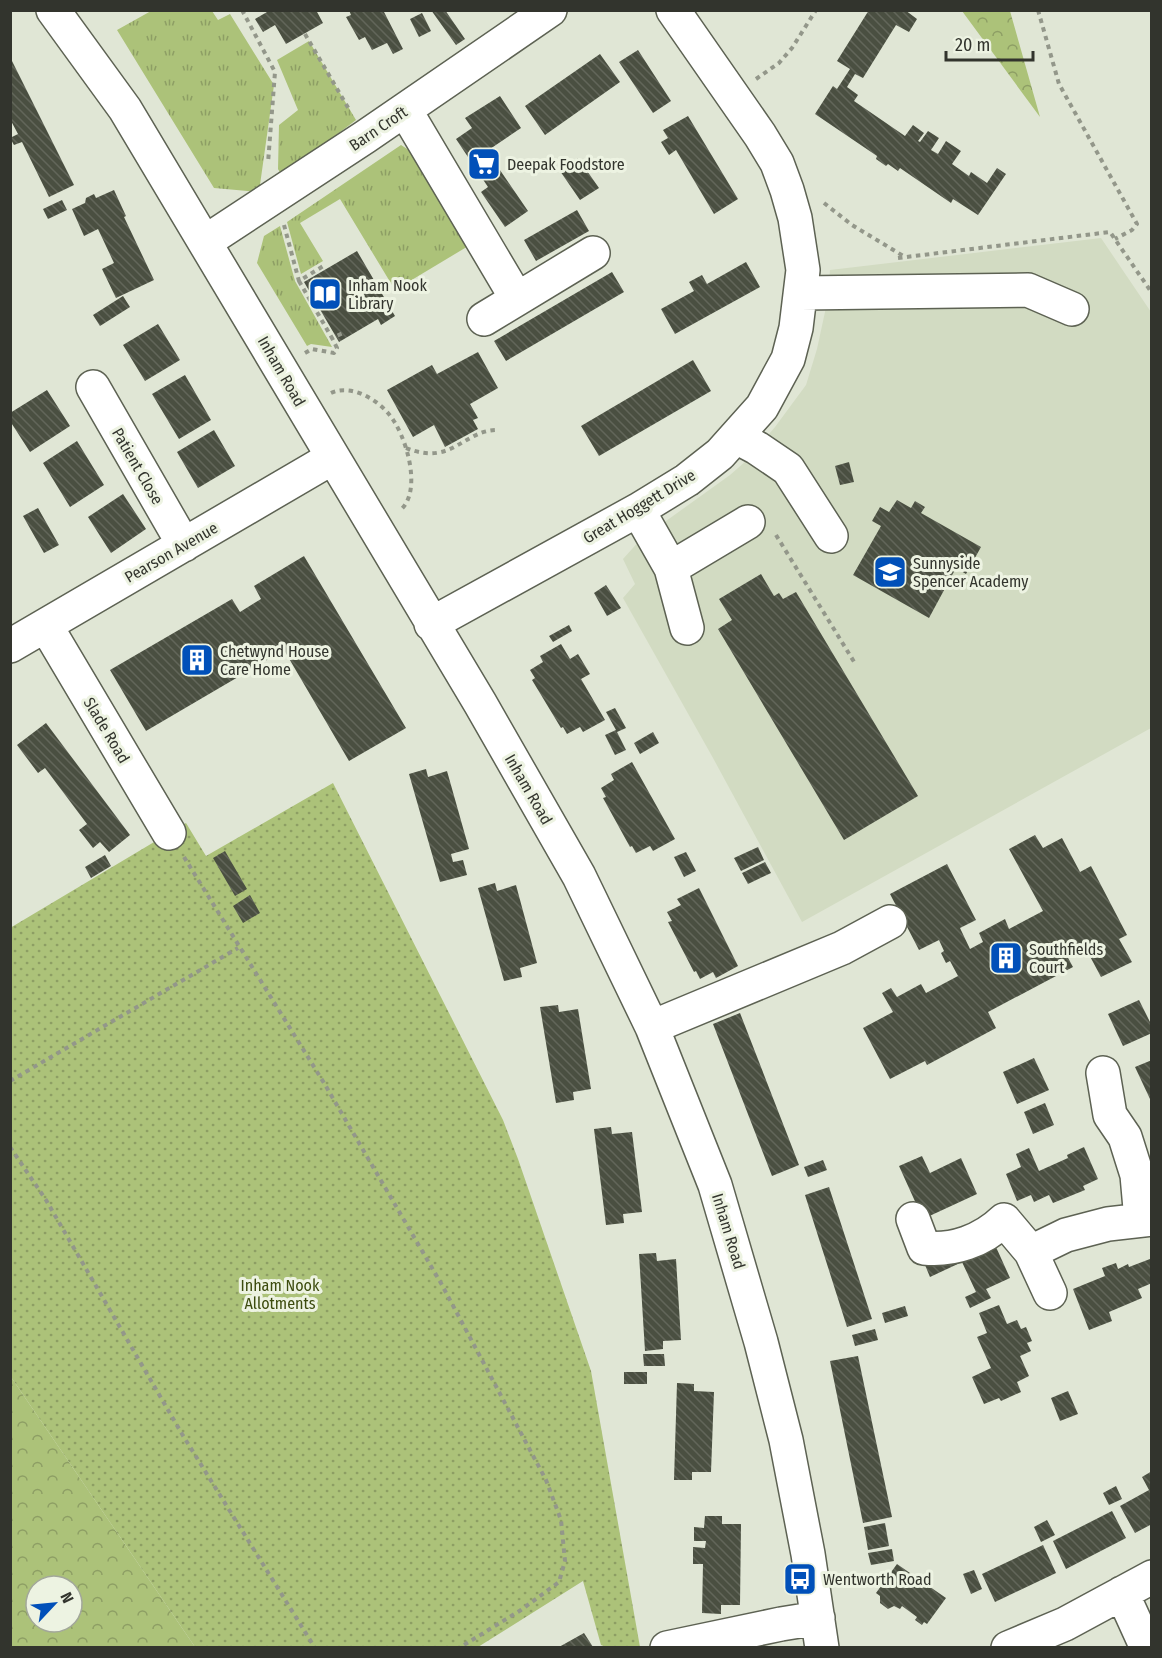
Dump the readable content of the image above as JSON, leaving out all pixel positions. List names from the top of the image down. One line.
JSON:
{"streets":{"street":["Barn Croft","Inham Road","Patient Close","Great Hoggett Drive","Pearson Avenue","Slade Road"]},"crossings":[["Barn Croft","Inham Road"],["Inham Road","Great Hoggett Drive"],["Inham Road","Pearson Avenue"],["Patient Close","Pearson Avenue"],["Pearson Avenue","Slade Road"]],"parks":["Inham Nook Allotments"],"places":{"supermarket":["Deepak Foodstore"],"library":["Inham Nook Library"],"school or university":["Sunnyside Spencer Academy"],"building":["Chetwynd House Care Home","Southfields Court"],"bus stop":["Wentworth Road"]},"scale_bar":"20 m","north":"top right"}
